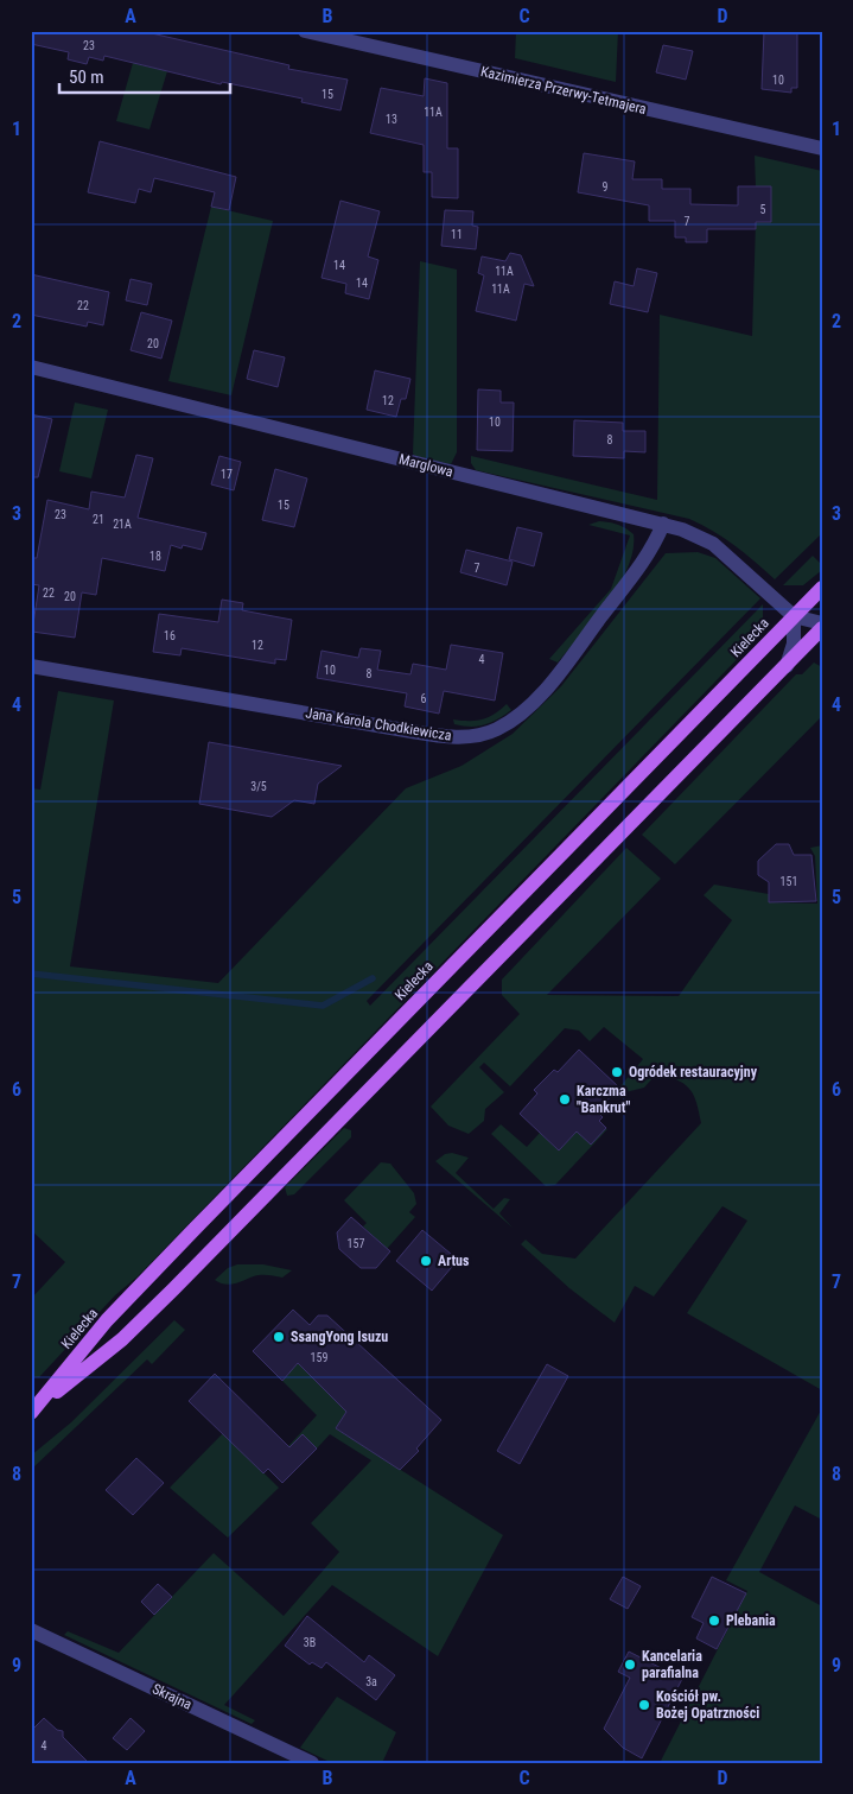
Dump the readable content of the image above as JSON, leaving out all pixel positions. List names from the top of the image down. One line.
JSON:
{"streets":{"main road":["Kielecka"],"street":["Kazimierza Przerwy-Tetmajera","Marglowa","Jana Karola Chodkiewicza","Skrajna"]},"crossings":[["Marglowa","Kielecka"],["Marglowa","Jana Karola Chodkiewicza"]],"places":["Ogródek restauracyjny","Karczma \"Bankrut\"","Artus","SsangYong Isuzu","Plebania","Kancelaria parafialna","Kościół pw. Bożej Opatrzności"],"house_numbers":["23","10","15","11A","13","9","5","7","11","14","11A","14","11A","22","20","12","10","8","17","15","23","21","21A","18","7","22","20","16","12","4","10","8","6","3/5","151","157","159","3B","3a","4"],"scale_bar":"50 m","grid":{"columns":["A","B","C","D"],"rows":["1","2","3","4","5","6","7","8","9"]}}
